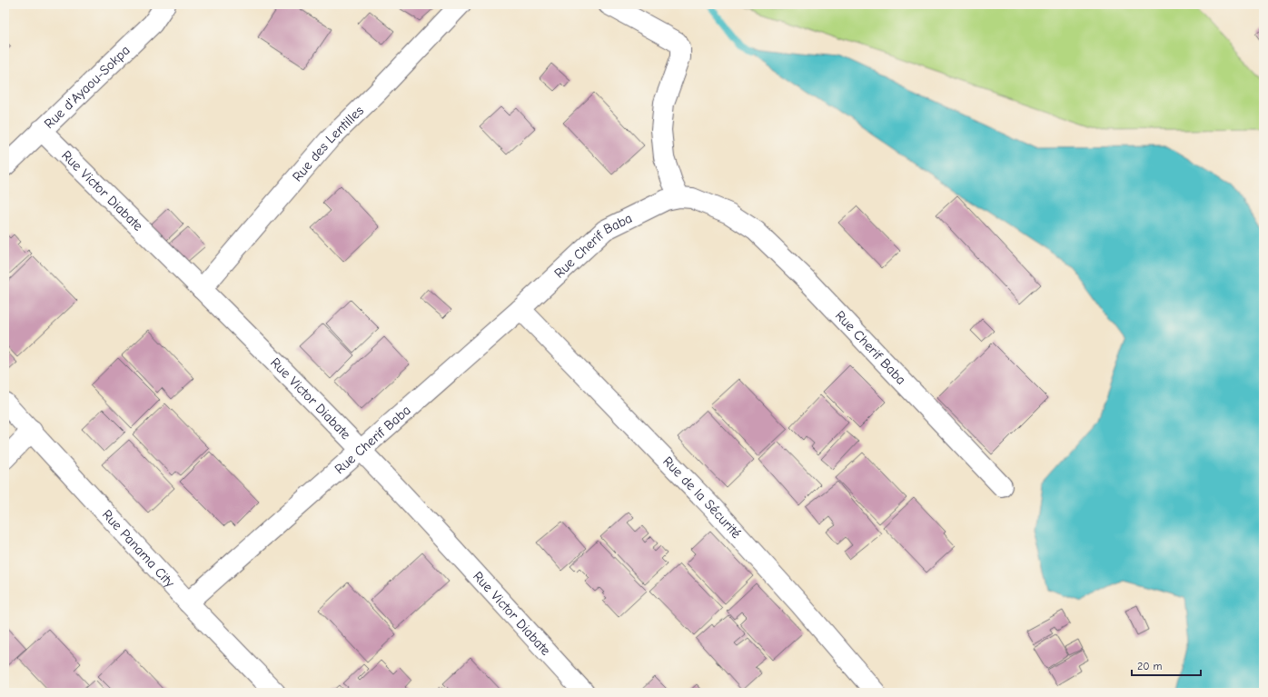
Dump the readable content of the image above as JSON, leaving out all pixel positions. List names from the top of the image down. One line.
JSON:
{"streets":{"street":["Rue d'Ayaou-Sokpa","Rue des Lentilles","Rue Victor Diabate","Rue Cherif Baba","Rue de la Sécurité","Rue Panama City"]},"crossings":[["Rue d'Ayaou-Sokpa","Rue Victor Diabate"],["Rue des Lentilles","Rue Victor Diabate"],["Rue Victor Diabate","Rue Cherif Baba"],["Rue Cherif Baba","Rue de la Sécurité"],["Rue Cherif Baba","Rue Panama City"]],"scale_bar":"20 m"}
